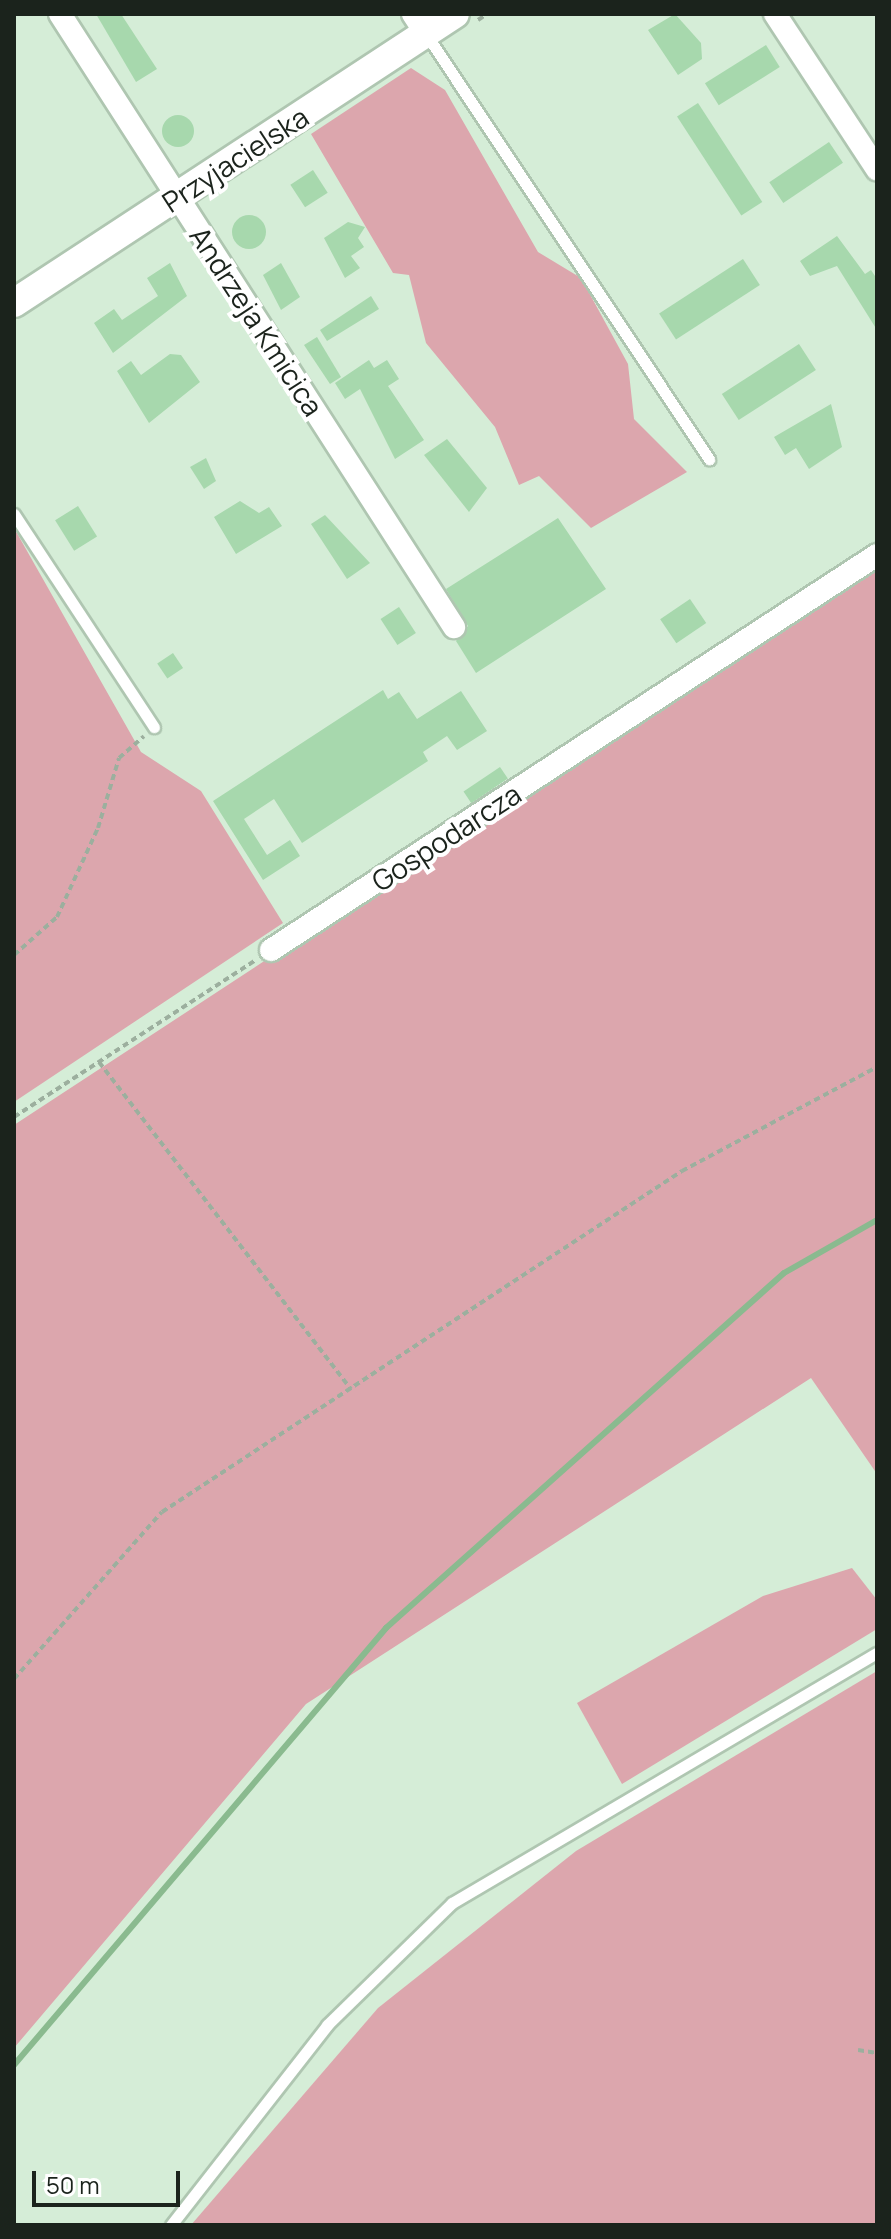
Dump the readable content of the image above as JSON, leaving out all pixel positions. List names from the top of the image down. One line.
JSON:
{"streets":{"street":["Przyjacielska","Andrzeja Kmicica","Gospodarcza"]},"crossings":[["Przyjacielska","Andrzeja Kmicica"]],"scale_bar":"50 m"}
